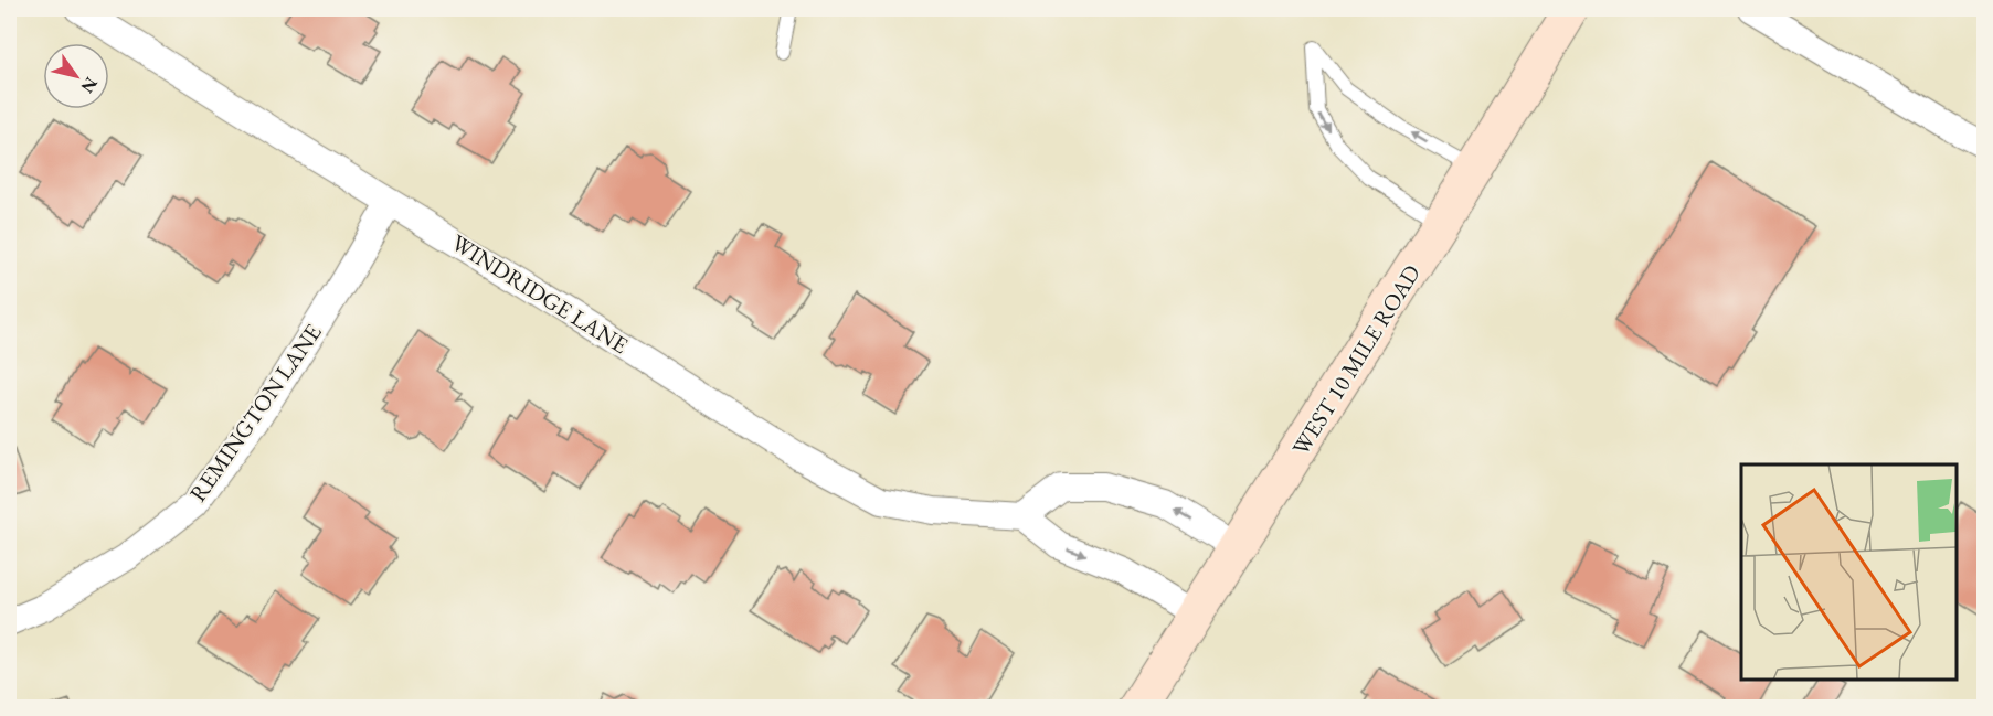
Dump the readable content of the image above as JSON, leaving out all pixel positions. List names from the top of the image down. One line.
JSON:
{"streets":{"main road":["WEST 10 MILE ROAD"],"street":["WINDRIDGE LANE","REMINGTON LANE"]},"crossings":[["WINDRIDGE LANE","REMINGTON LANE"]],"north":"bottom right"}
